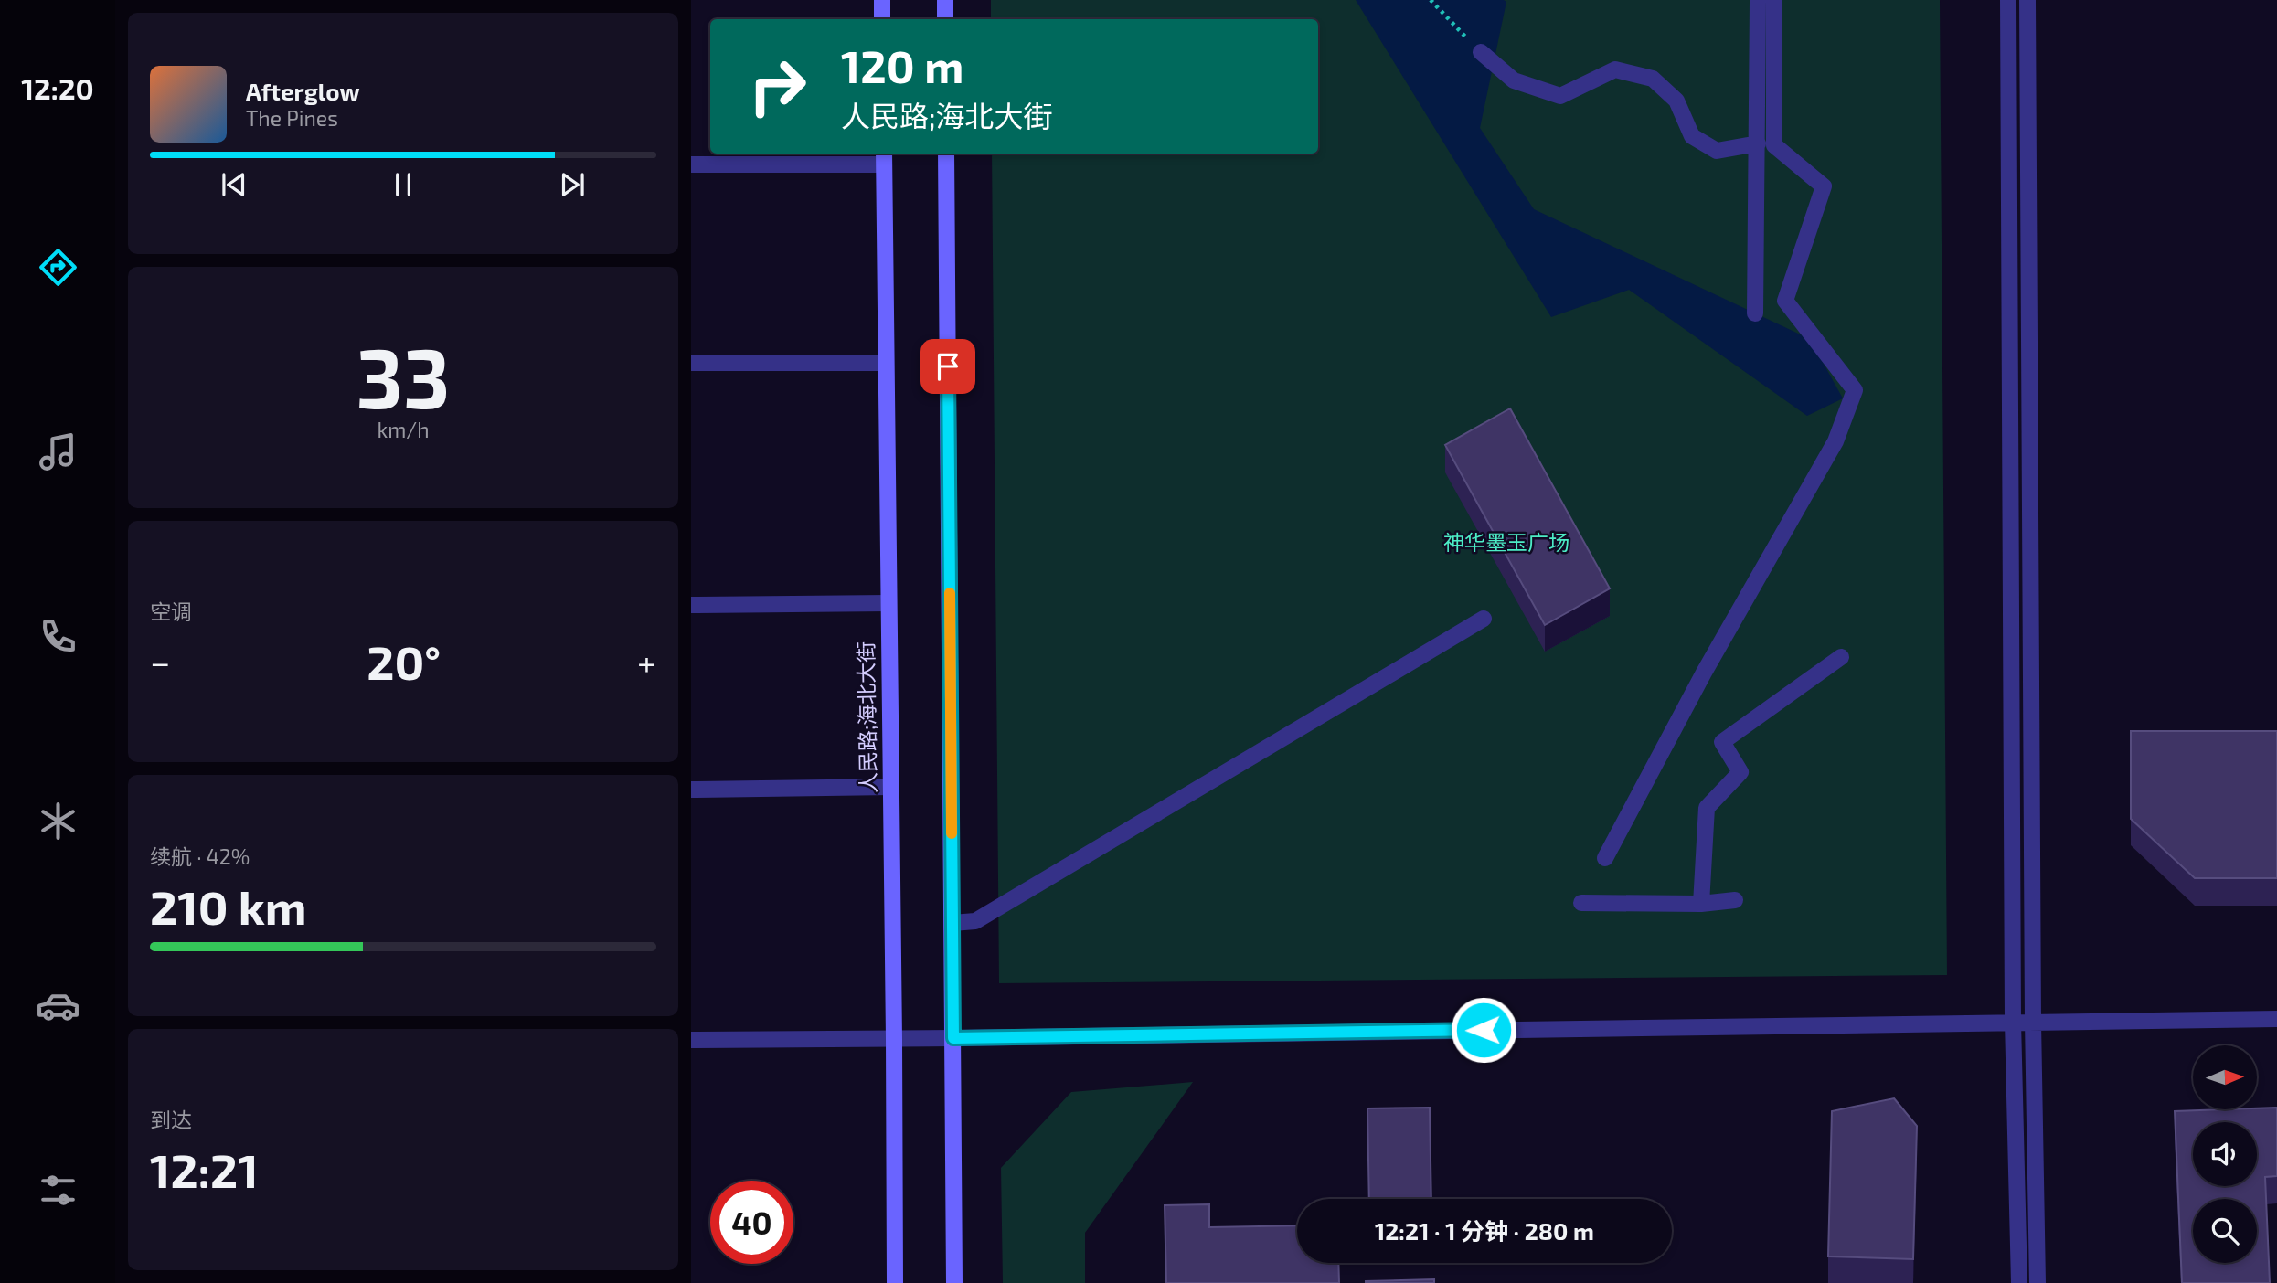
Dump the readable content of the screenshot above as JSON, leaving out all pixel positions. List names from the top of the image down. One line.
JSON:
{"streets":{"main road":["人民路;海北大街"]},"parks":["神华墨玉广场"],"north":"right","page":{"tabs":"12:20","turn":["120 m","人民路;海北大街"],"song":["Afterglow","The Pines"],"tile":[["33","km/h"],"空调",["续航 · 42%","210 km"],["到达","12:21"]],"heat":["−","20°","+"],"limit":"40","trip":"12:21 · 1 分钟 · 280 m"}}
